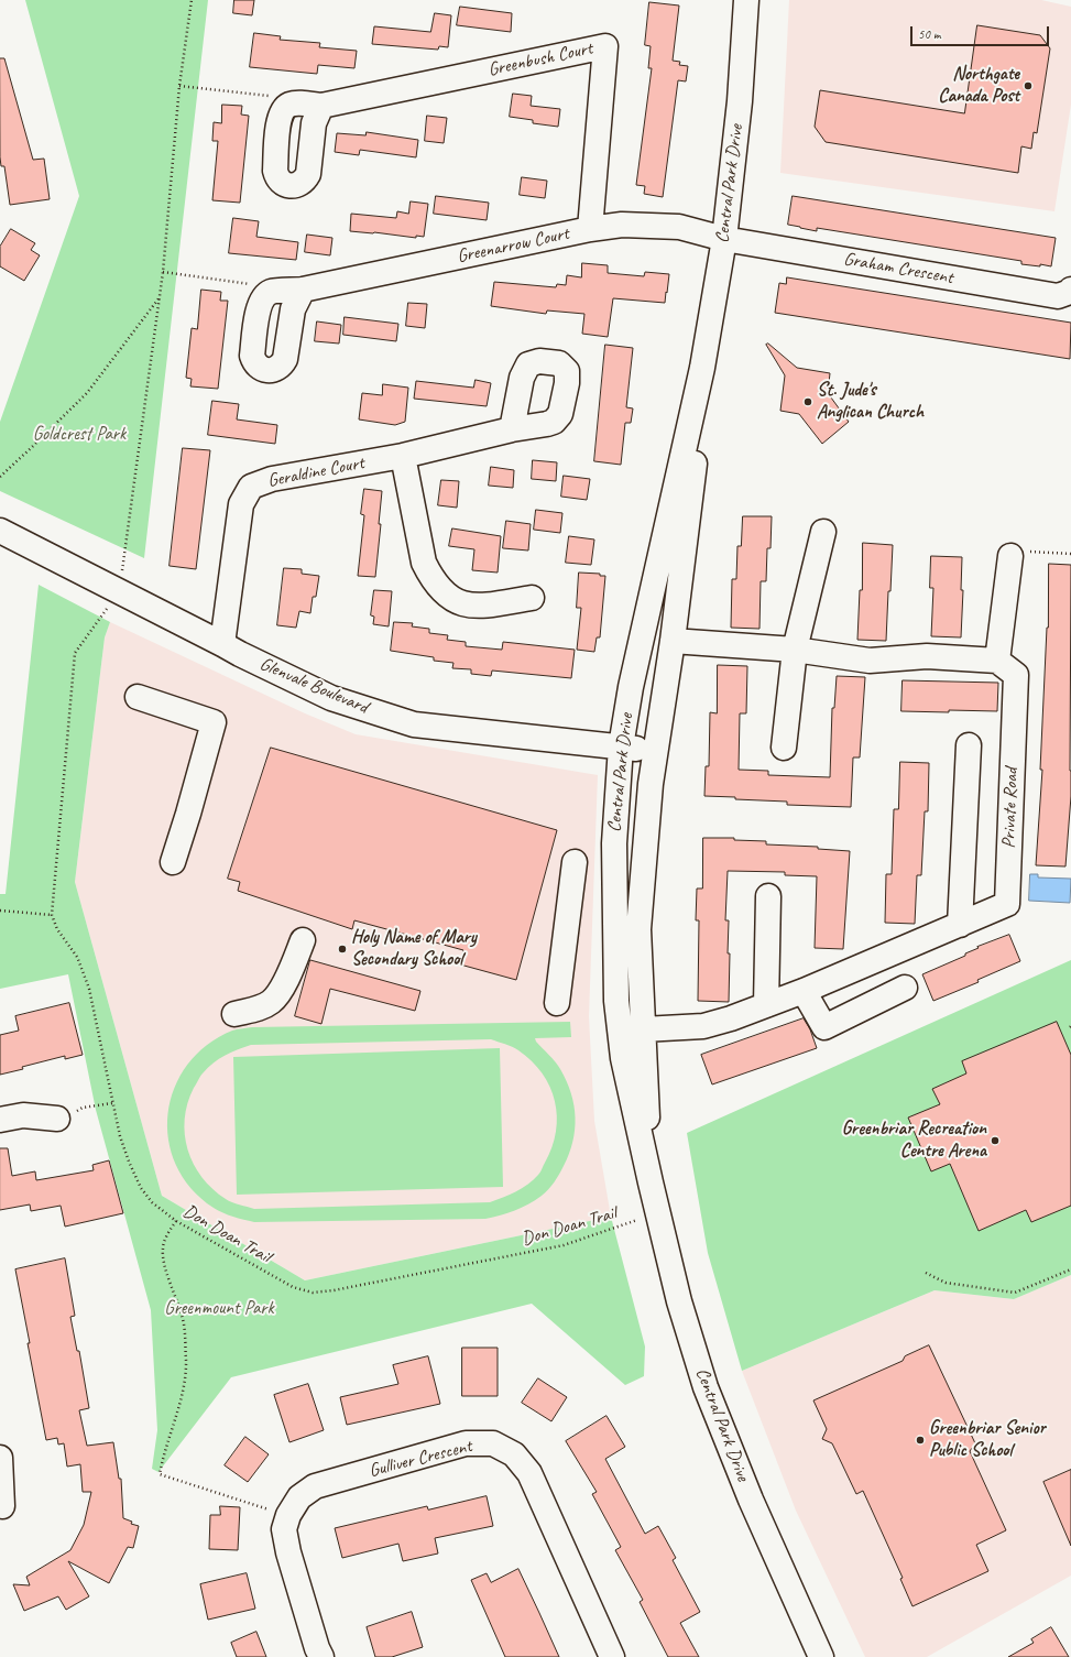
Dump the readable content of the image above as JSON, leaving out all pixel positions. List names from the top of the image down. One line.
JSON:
{"streets":{"street":["Greenbush Court","Central Park Drive","Greenarrow Court","Graham Crescent","Geraldine Court","Glenvale Boulevard","Private Road","Gulliver Crescent"],"path":["Don Doan Trail"]},"crossings":[["Greenbush Court","Greenarrow Court"],["Central Park Drive","Greenarrow Court"],["Central Park Drive","Graham Crescent"],["Central Park Drive","Glenvale Boulevard"],["Central Park Drive","Private Road"],["Greenarrow Court","Graham Crescent"],["Geraldine Court","Glenvale Boulevard"]],"parks":["Goldcrest Park","Greenmount Park"],"places":["Northgate Canada Post","St. Jude's Anglican Church","Holy Name of Mary Secondary School","Greenbriar Recreation Centre Arena","Greenbriar Senior Public School"],"scale_bar":"50 m"}
